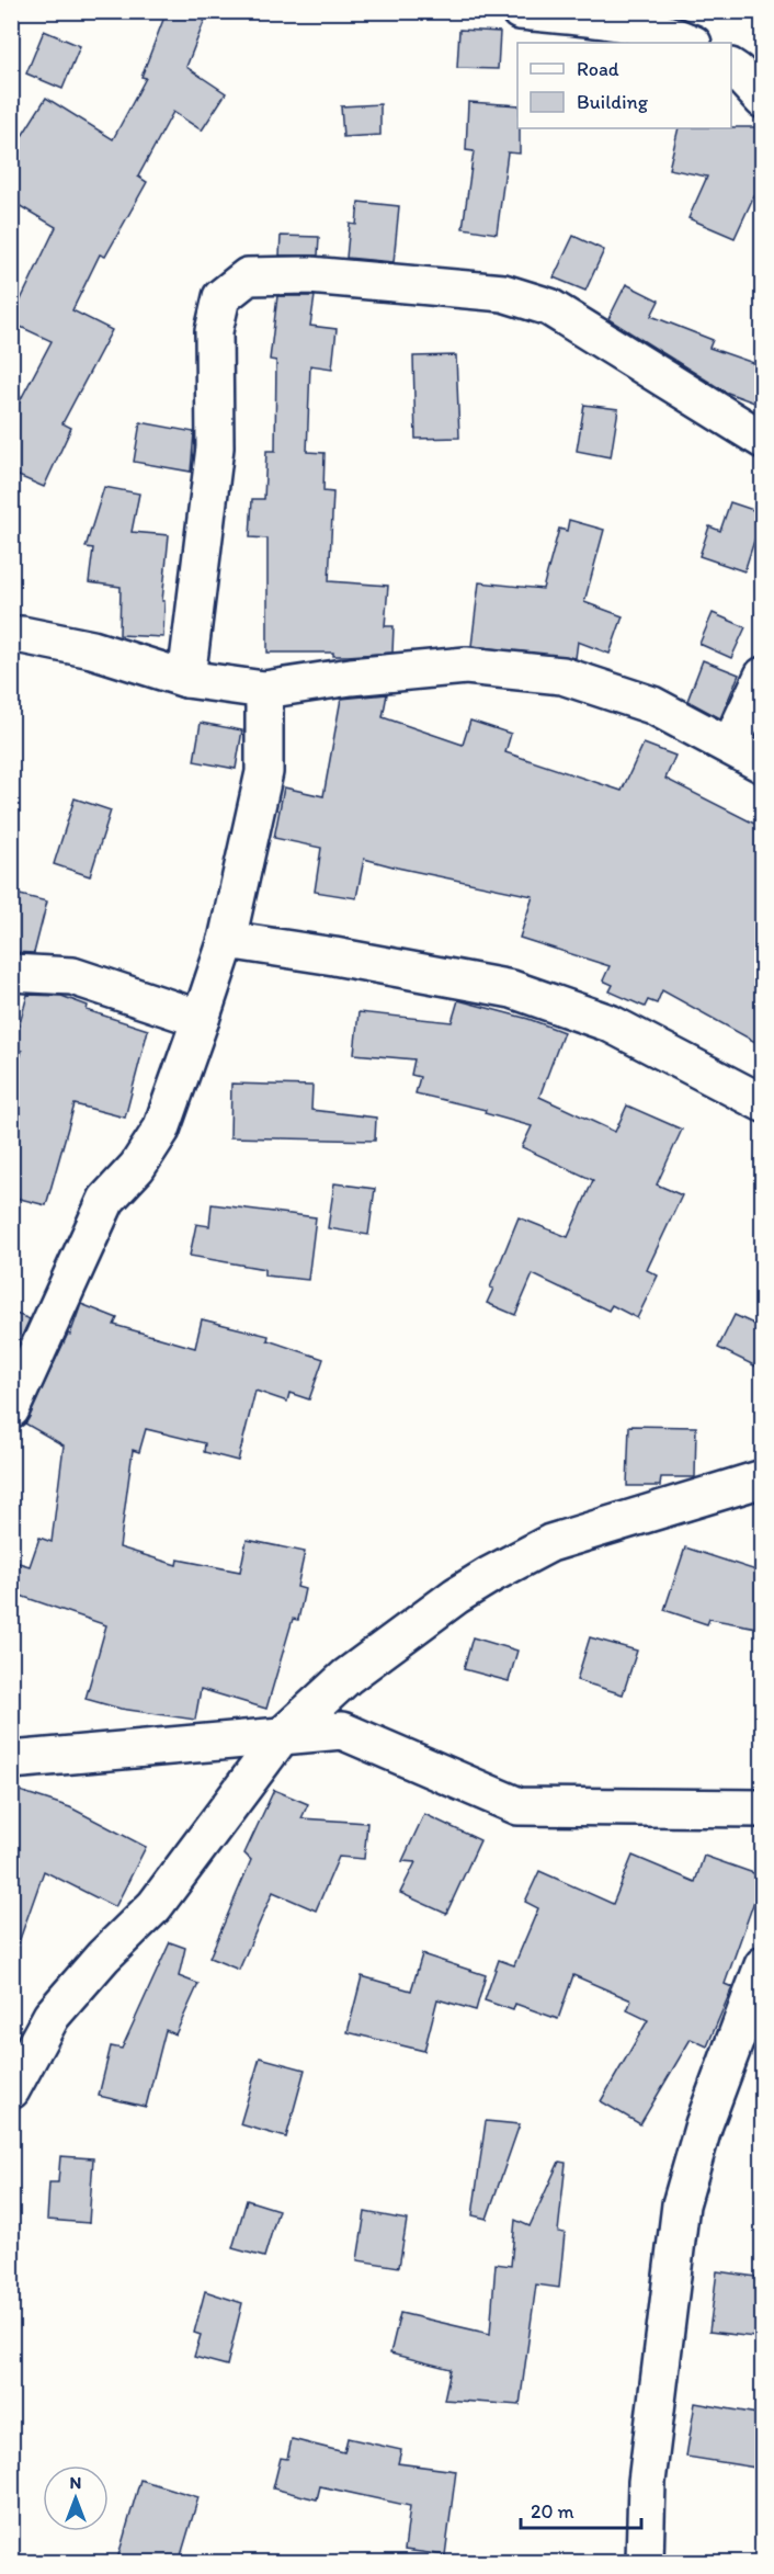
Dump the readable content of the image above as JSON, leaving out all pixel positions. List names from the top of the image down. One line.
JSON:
{"legend":["Road","Building"],"scale_bar":"20 m","north":"top"}
